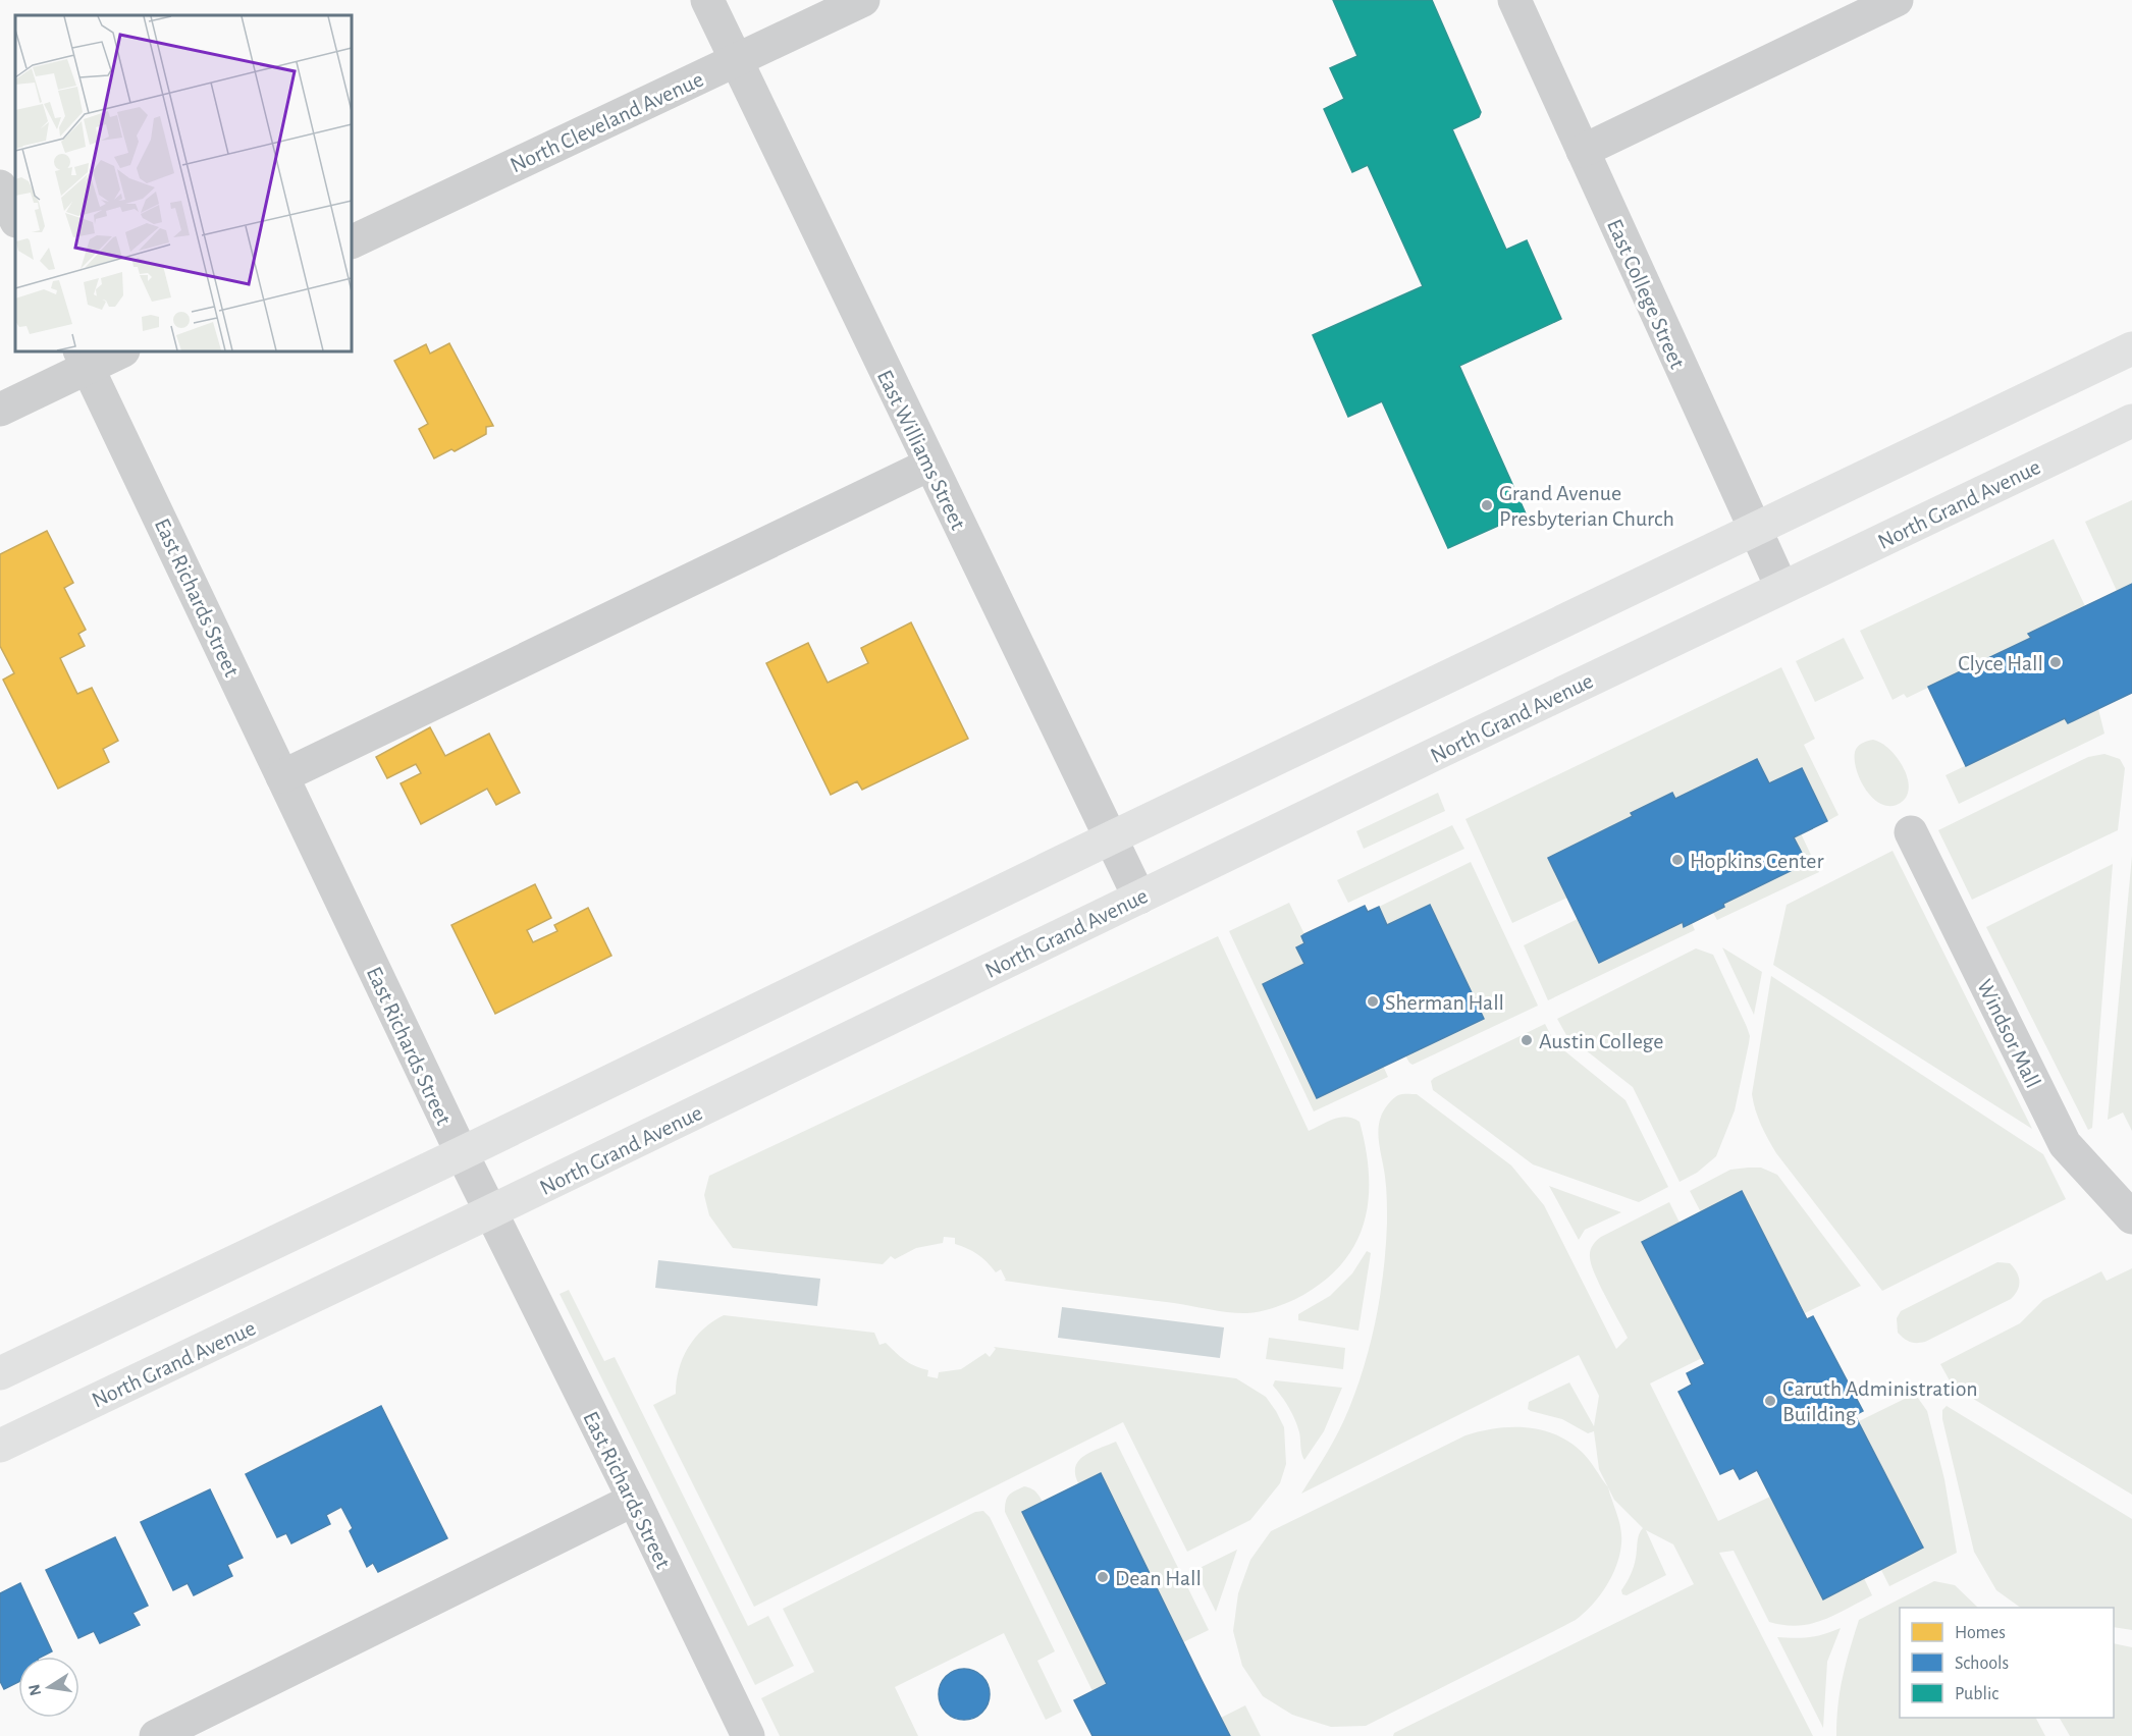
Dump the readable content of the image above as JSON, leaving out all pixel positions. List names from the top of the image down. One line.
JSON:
{"streets":{"main road":["North Grand Avenue"],"street":["North Cleveland Avenue","East College Street","East Williams Street","East Richards Street","Windsor Mall"]},"crossings":[["North Cleveland Avenue","East Williams Street"],["East College Street","North Grand Avenue"],["East Williams Street","North Grand Avenue"],["North Grand Avenue","East Richards Street"]],"places":["Grand Avenue Presbyterian Church","Clyce Hall","Hopkins Center","Sherman Hall","Austin College","Caruth Administration Building","Dean Hall"],"legend":["Homes","Schools","Public"],"north":"left"}
